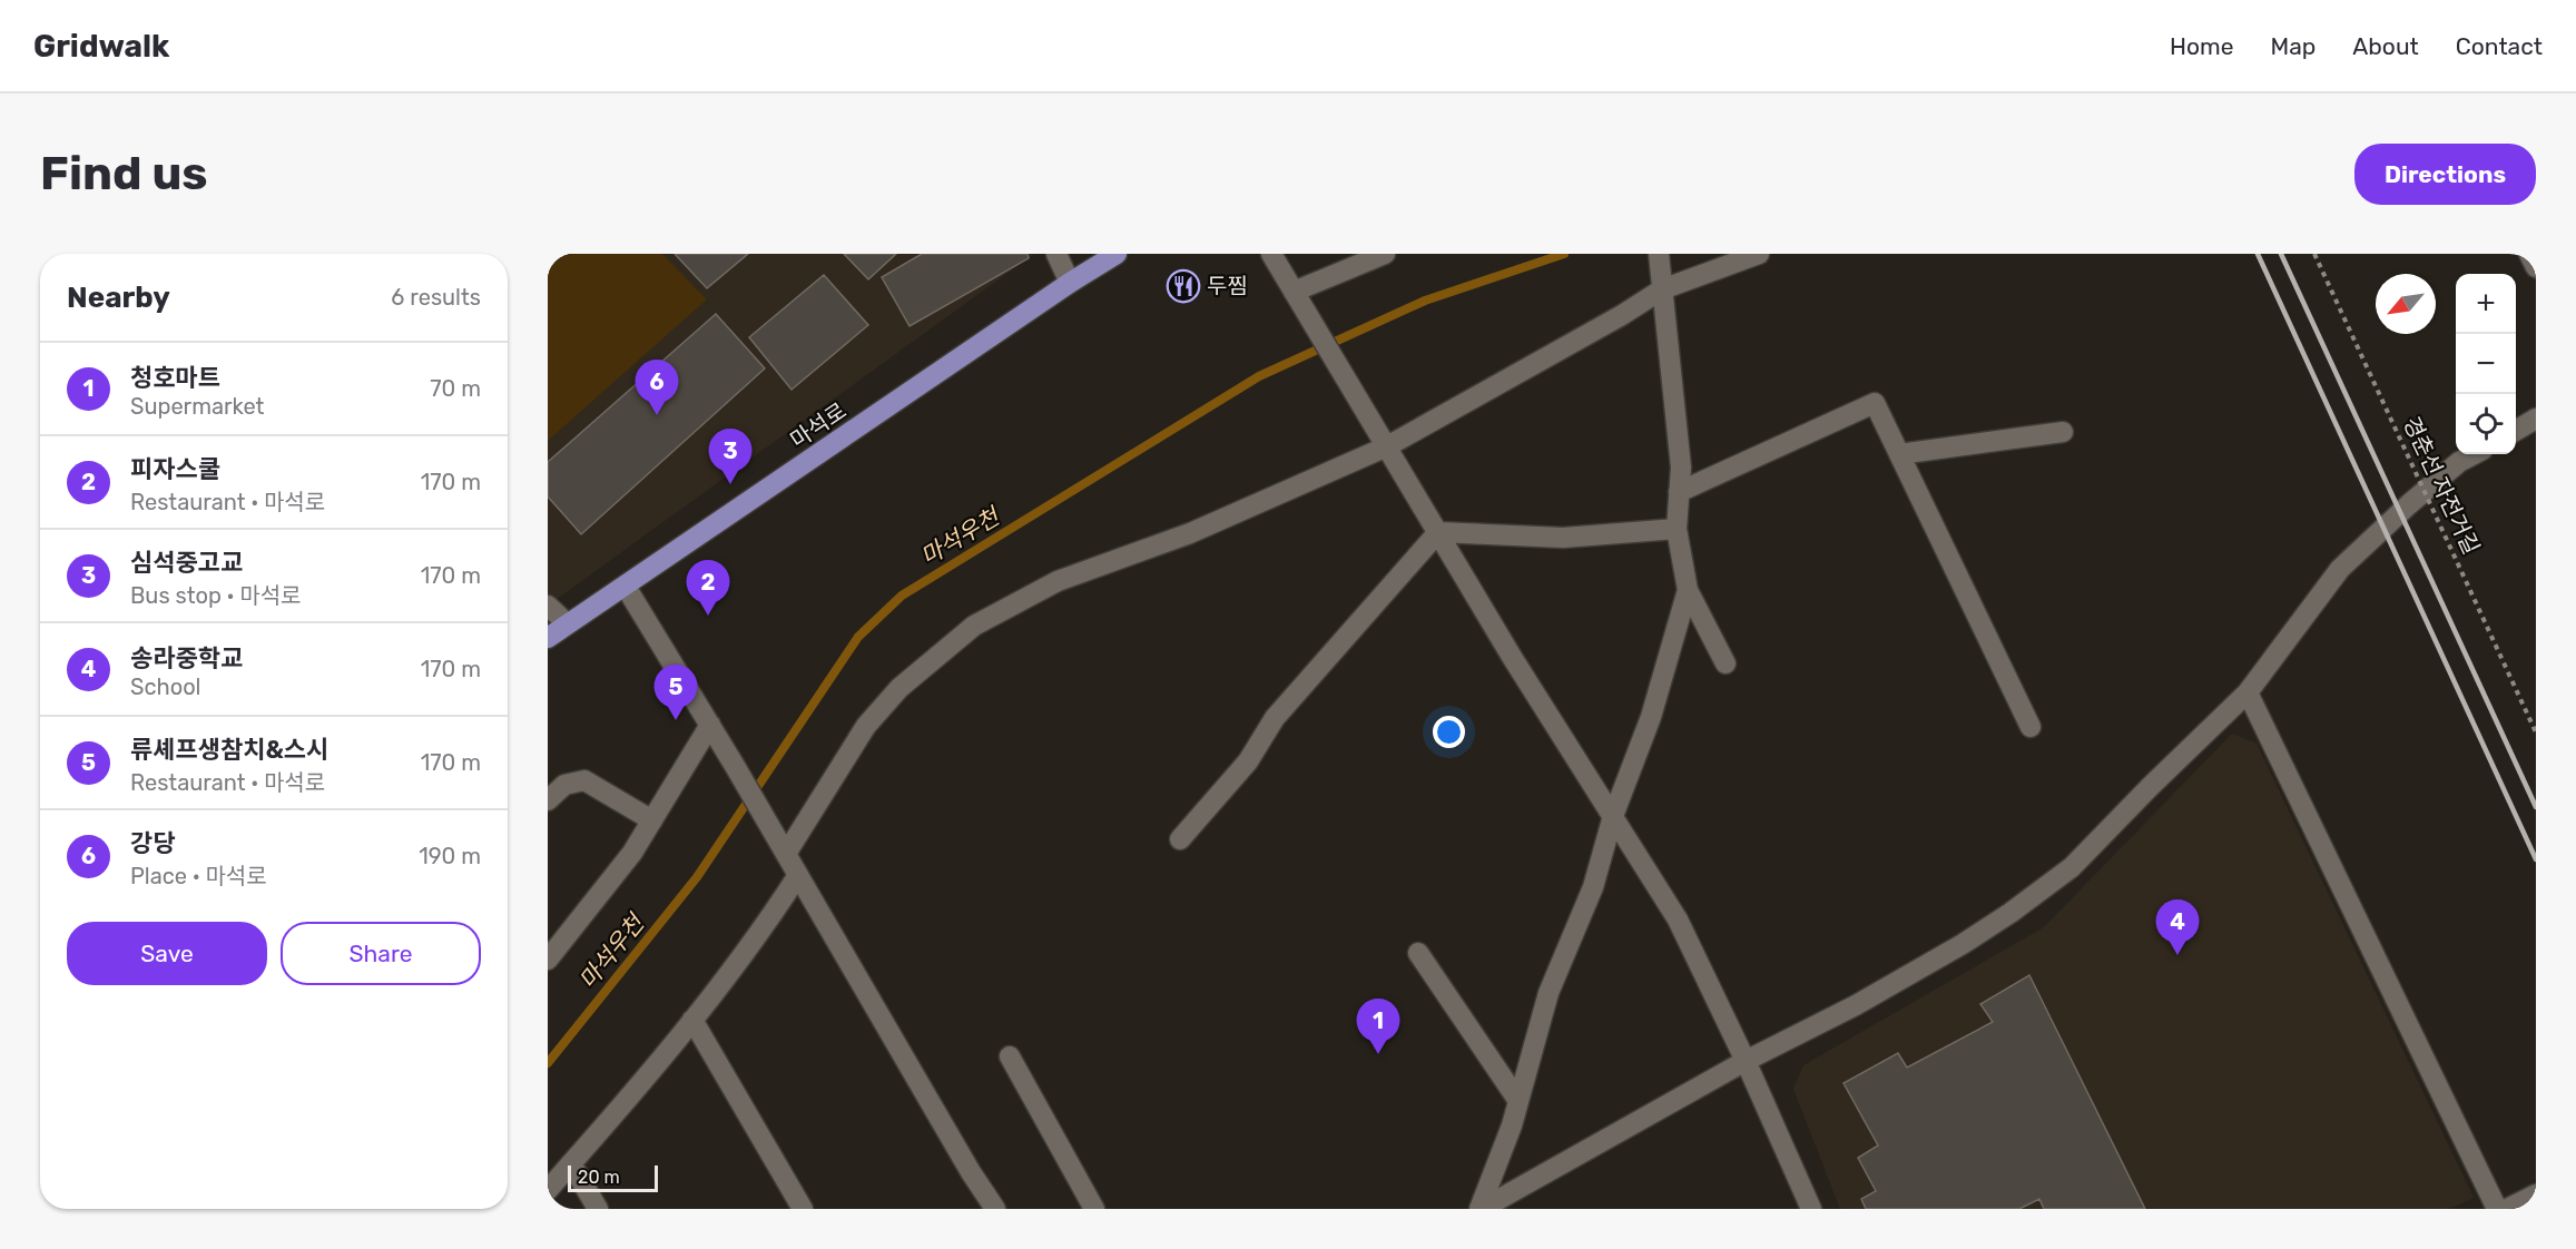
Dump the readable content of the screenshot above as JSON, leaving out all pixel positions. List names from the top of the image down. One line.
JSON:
{"streets":{"main road":["마석로"],"path":["경춘선 자전거길"]},"water":["마석우천"],"places":{"restaurant":["두찜"]},"scale_bar":"20 m","north":"bottom left","page":{"header":"Gridwalk","nav":["Home","Map","About","Contact"],"buttons":["Directions",["Save","Share"]],"title":"Find us","heading":["Nearby","6 results"],"map_buttons":["+","−"],"list":[{"mark":"1","name":"청호마트","note":"Supermarket","value":"70 m"},{"mark":"2","name":"피자스쿨","note":"Restaurant · 마석로","value":"170 m"},{"mark":"3","name":"심석중고교","note":"Bus stop · 마석로","value":"170 m"},{"mark":"4","name":"송라중학교","note":"School","value":"170 m"},{"mark":"5","name":"류셰프생참치&스시","note":"Restaurant · 마석로","value":"170 m"},{"mark":"6","name":"강당","note":"Place · 마석로","value":"190 m"}],"pins":["6","3","2","5","4","1"],"scale":"20 m"}}
